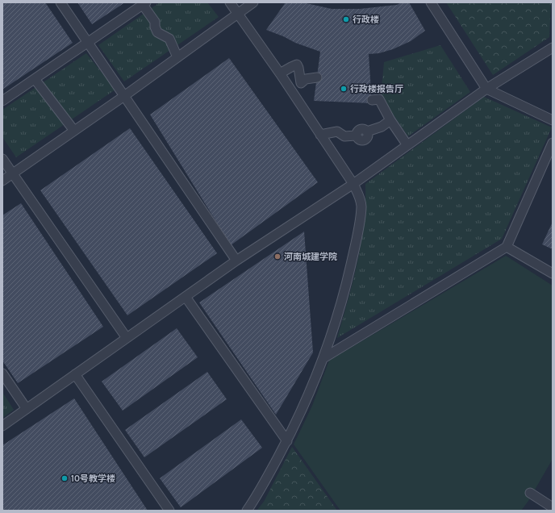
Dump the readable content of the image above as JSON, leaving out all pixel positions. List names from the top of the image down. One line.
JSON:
{"places":["行政楼","行政楼报告厅","河南城建学院","10号教学楼"]}
